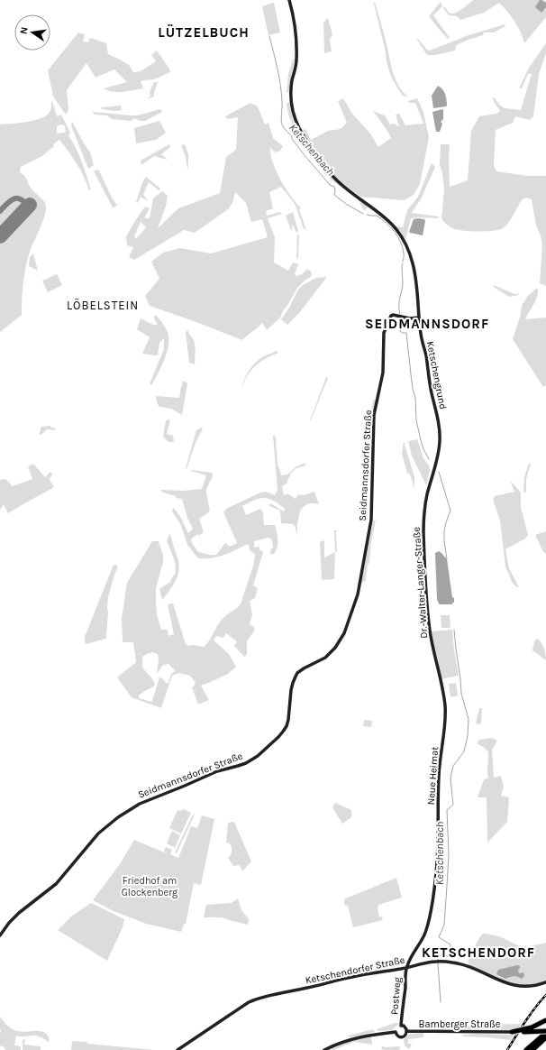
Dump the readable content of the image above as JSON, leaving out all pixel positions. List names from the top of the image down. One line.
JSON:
{"streets":{"street":["Ketschengrund","Seidmannsdorfer Straße","Dr.-Walter-Langer-Straße","Neue Heimat","Ketschendorfer Straße","Postweg","Bamberger Straße"]},"crossings":[["Ketschengrund","Seidmannsdorfer Straße"],["Ketschengrund","Dr.-Walter-Langer-Straße"],["Dr.-Walter-Langer-Straße","Neue Heimat"],["Neue Heimat","Ketschendorfer Straße"],["Neue Heimat","Postweg"],["Ketschendorfer Straße","Postweg"],["Postweg","Bamberger Straße"]],"districts":["LÜTZELBUCH","LÖBELSTEIN","SEIDMANNSDORF","KETSCHENDORF"],"water":["Ketschenbach"],"parks":["Friedhof am Glockenberg"],"north":"left"}
